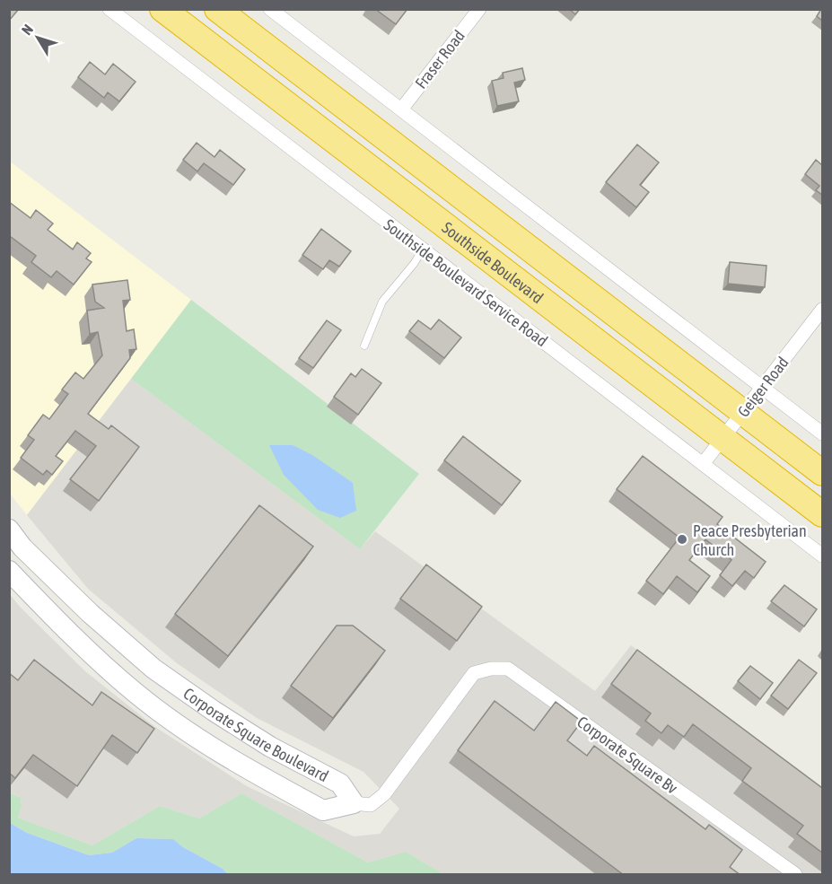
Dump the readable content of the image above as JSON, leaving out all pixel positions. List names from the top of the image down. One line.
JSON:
{"streets":{"highway":["Southside Boulevard"],"street":["Fraser Road","Southside Boulevard Service Road","Geiger Road","Corporate Square Boulevard","Corporate Square Bv"]},"crossings":[["Southside Boulevard","Geiger Road"],["Southside Boulevard Service Road","Geiger Road"],["Corporate Square Boulevard","Corporate Square Bv"]],"places":["Peace Presbyterian Church"],"north":"top left"}
